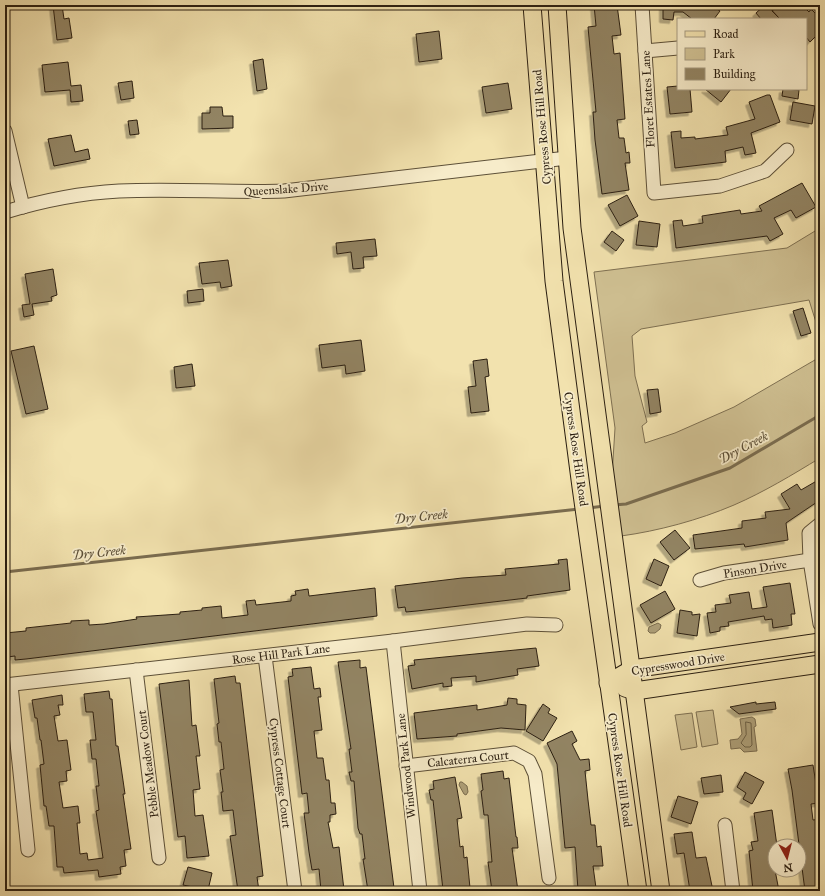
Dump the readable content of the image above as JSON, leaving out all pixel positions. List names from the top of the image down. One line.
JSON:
{"streets":{"main road":["Cypress Rose Hill Road","Cypresswood Drive"],"street":["Floret Estates Lane","Queenslake Drive","Pinson Drive","Rose Hill Park Lane","Calcaterra Court","Pebble Meadow Court","Windwood Park Lane","Cypress Cottage Court"]},"crossings":[["Cypress Rose Hill Road","Queenslake Drive"],["Cypress Rose Hill Road","Cypresswood Drive"],["Rose Hill Park Lane","Pebble Meadow Court"],["Rose Hill Park Lane","Windwood Park Lane"],["Rose Hill Park Lane","Cypress Cottage Court"],["Calcaterra Court","Windwood Park Lane"]],"water":["Dry Creek"],"legend":["Road","Park","Building"],"north":"bottom"}
